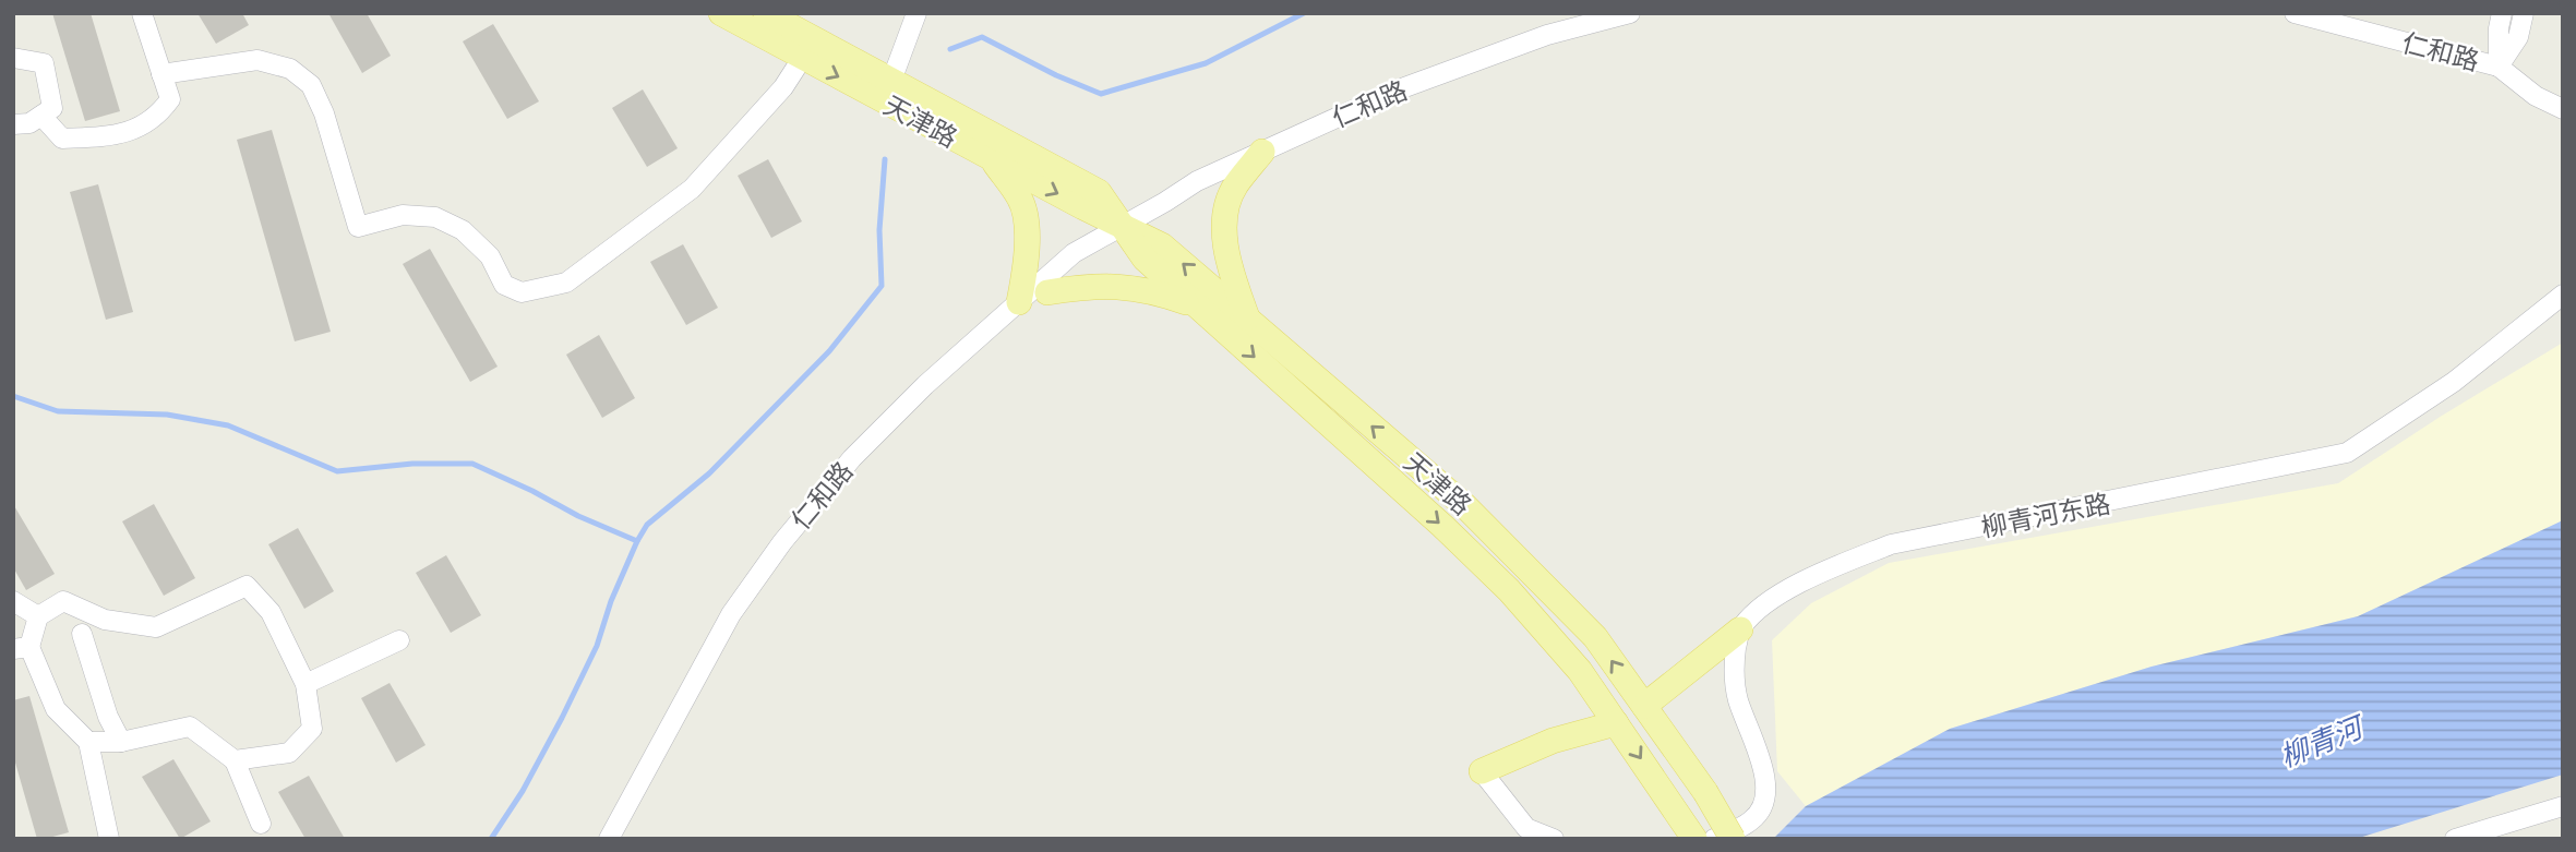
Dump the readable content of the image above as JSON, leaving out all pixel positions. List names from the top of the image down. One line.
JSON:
{"streets":{"main road":["天津路"],"street":["仁和路","柳青河东路"]},"crossings":[["仁和路","天津路"]],"water":["柳青河"]}
